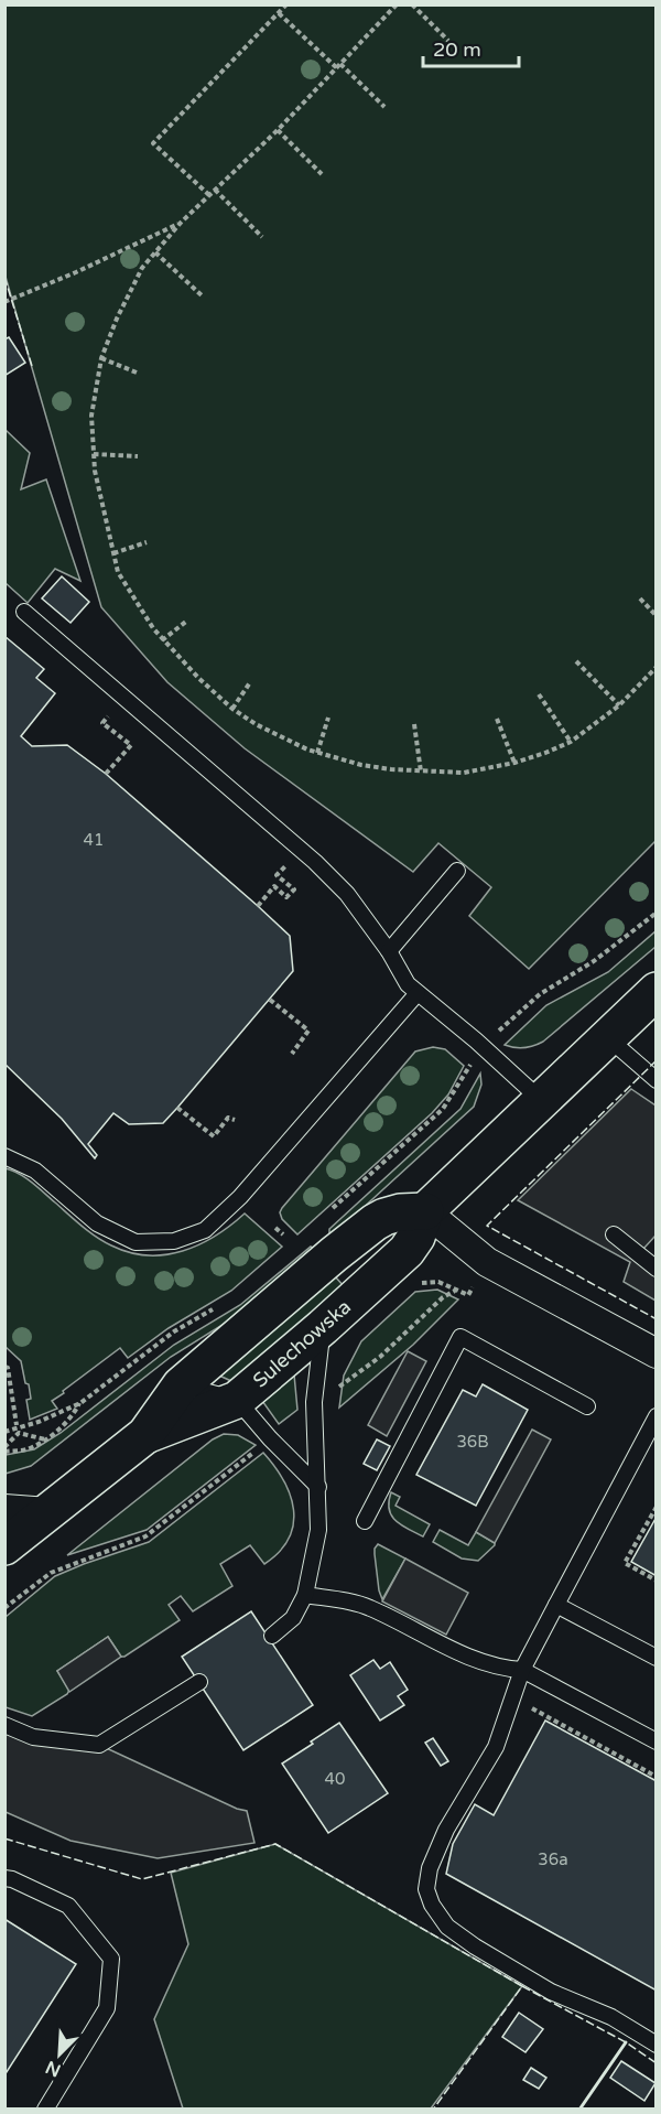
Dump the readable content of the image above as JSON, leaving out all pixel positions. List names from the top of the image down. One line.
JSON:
{"streets":{"street":["Sulechowska"]},"house_numbers":["41","36B","40","36a"],"scale_bar":"20 m","north":"bottom left"}
